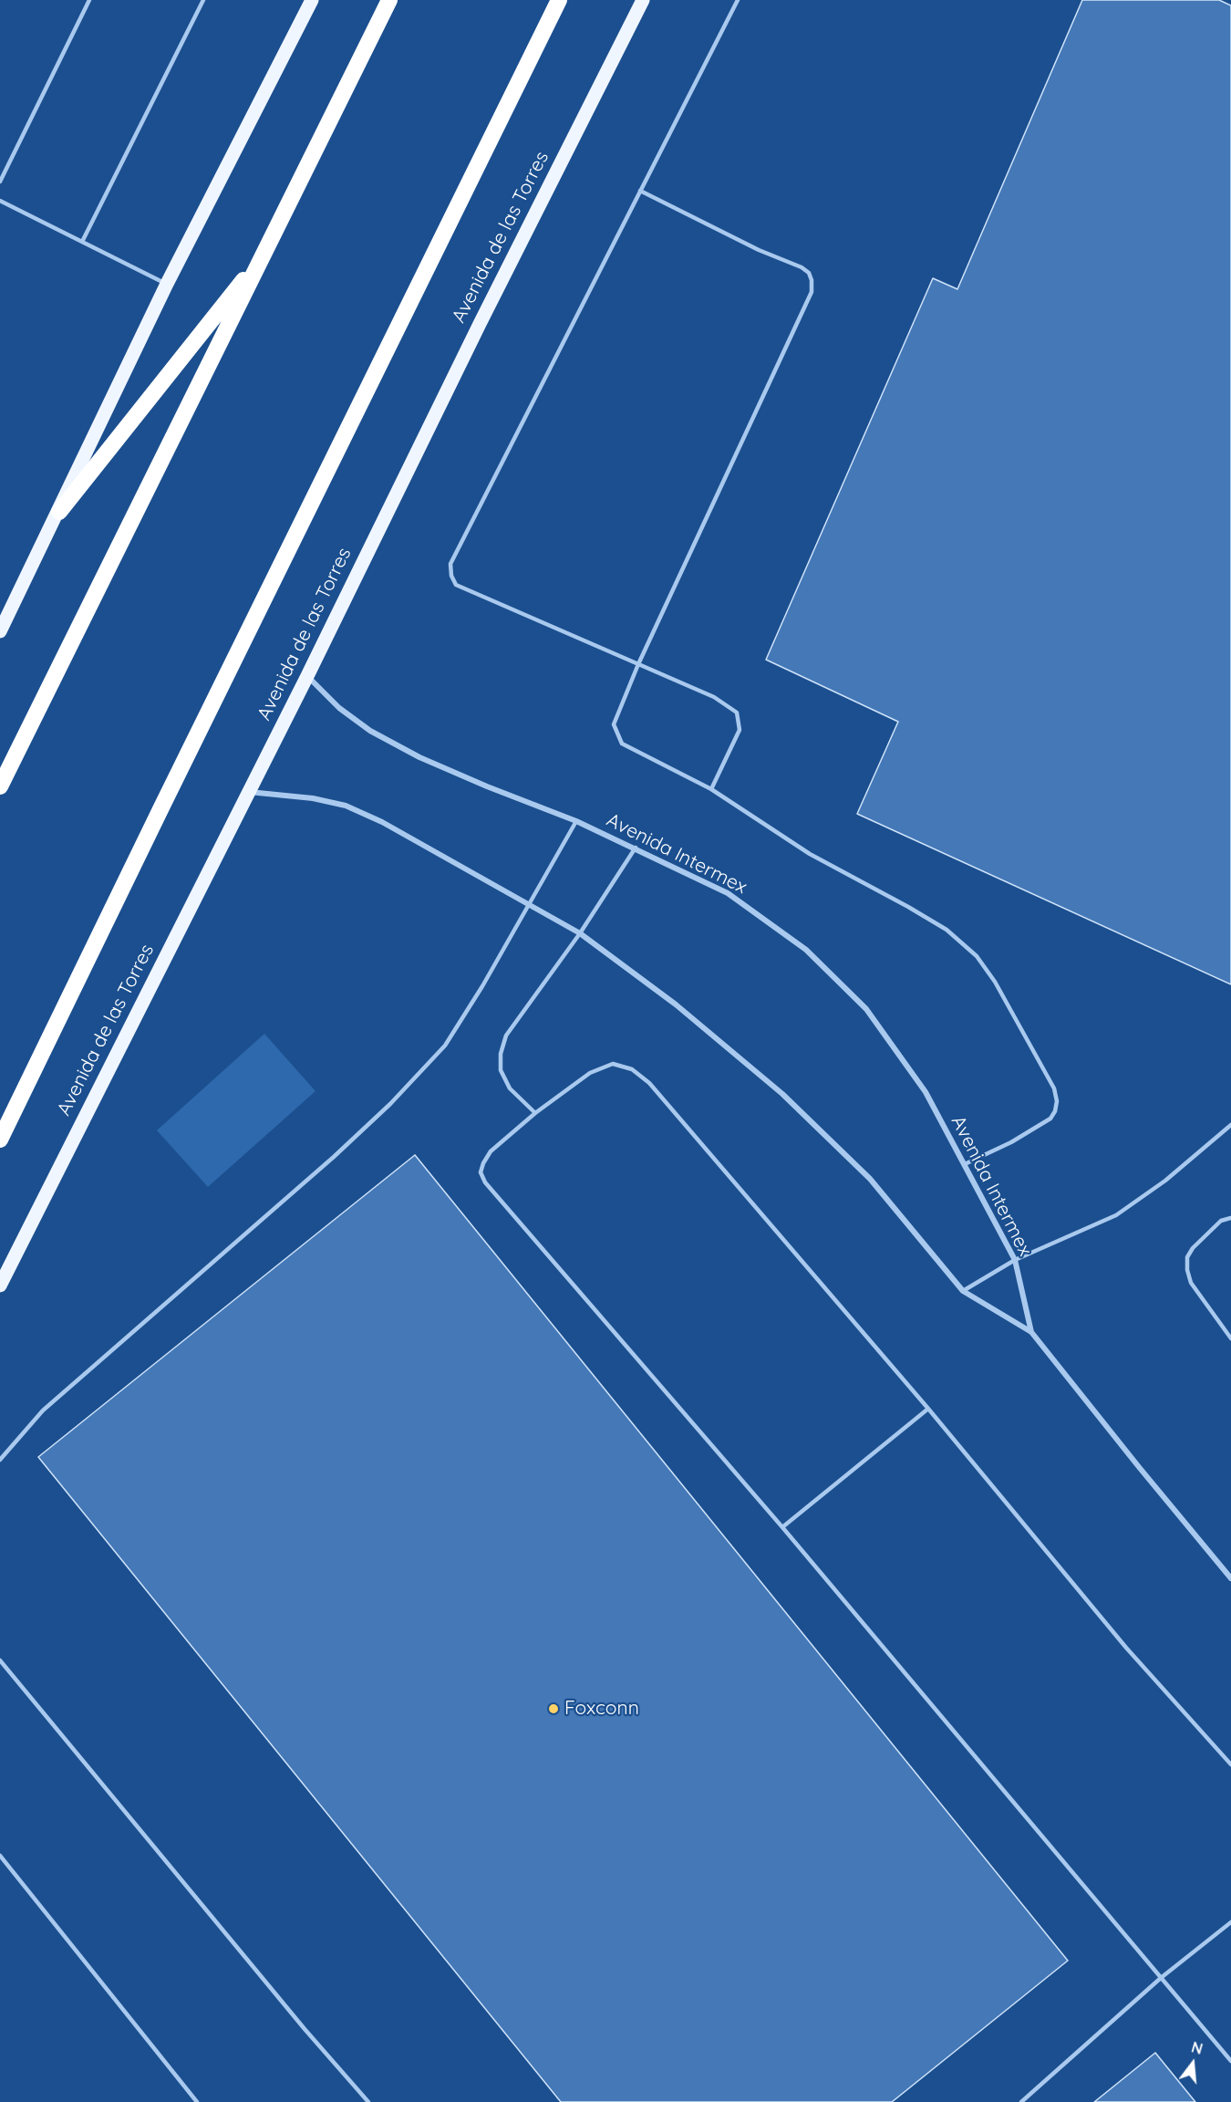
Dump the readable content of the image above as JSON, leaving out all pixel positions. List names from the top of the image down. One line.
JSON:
{"streets":{"main road":["Avenida de las Torres"],"street":["Avenida Intermex"]},"crossings":[["Avenida de las Torres","Avenida Intermex"]],"places":["Foxconn"],"north":"top"}
